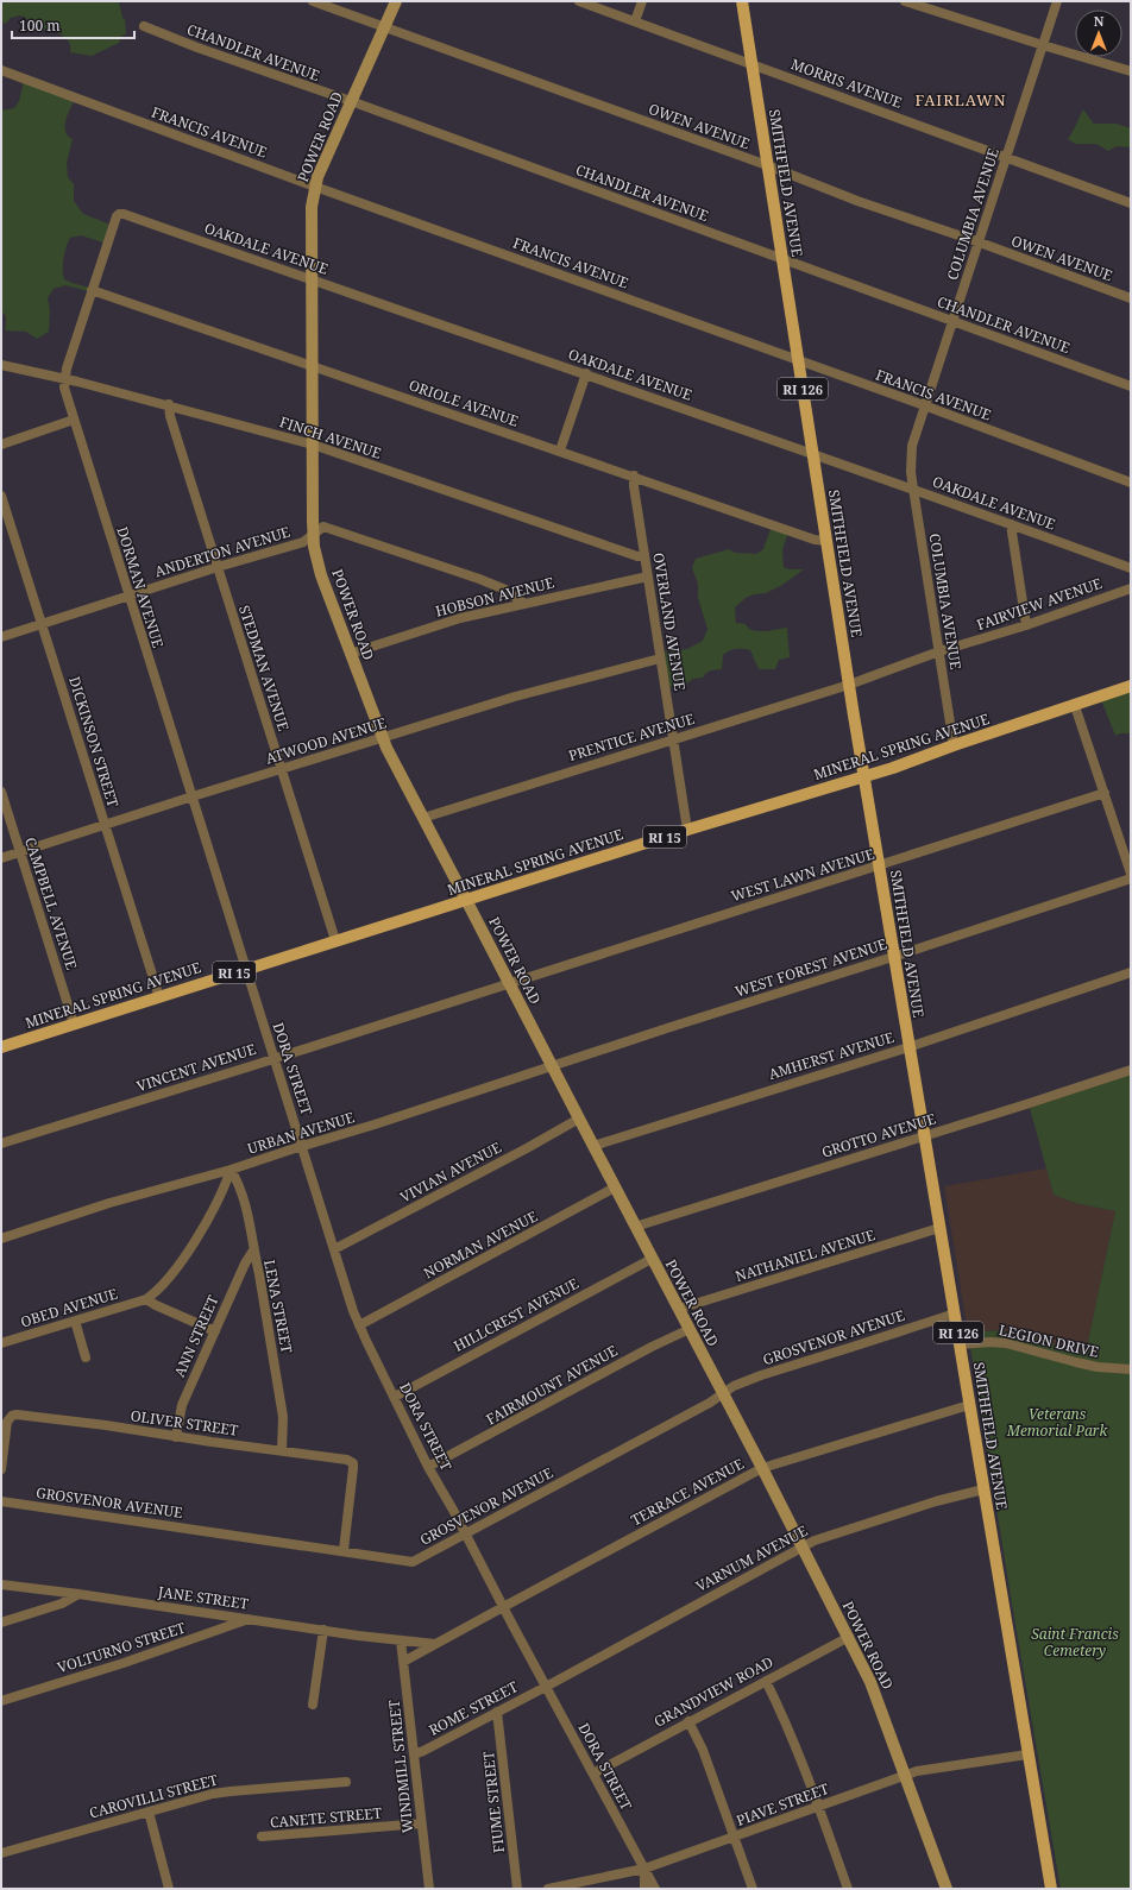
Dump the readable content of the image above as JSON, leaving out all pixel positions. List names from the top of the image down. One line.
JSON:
{"streets":{"main road":["POWER ROAD","SMITHFIELD AVENUE","RI 126","MINERAL SPRING AVENUE","RI 15"],"street":["CHANDLER AVENUE","MORRIS AVENUE","OWEN AVENUE","FRANCIS AVENUE","COLUMBIA AVENUE","OAKDALE AVENUE","ORIOLE AVENUE","FINCH AVENUE","ANDERTON AVENUE","DORMAN AVENUE","HOBSON AVENUE","FAIRVIEW AVENUE","OVERLAND AVENUE","STEDMAN AVENUE","PRENTICE AVENUE","ATWOOD AVENUE","DICKINSON STREET","WEST LAWN AVENUE","CAMPBELL AVENUE","WEST FOREST AVENUE","AMHERST AVENUE","VINCENT AVENUE","DORA STREET","URBAN AVENUE","GROTTO AVENUE","VIVIAN AVENUE","NORMAN AVENUE","NATHANIEL AVENUE","LENA STREET","OBED AVENUE","HILLCREST AVENUE","ANN STREET","GROSVENOR AVENUE","LEGION DRIVE","FAIRMOUNT AVENUE","OLIVER STREET","TERRACE AVENUE","VARNUM AVENUE","JANE STREET","VOLTURNO STREET","GRANDVIEW ROAD","ROME STREET","WINDMILL STREET","CAROVILLI STREET","FIUME STREET","PIAVE STREET","CANETE STREET"]},"crossings":[["CHANDLER AVENUE","POWER ROAD"],["CHANDLER AVENUE","SMITHFIELD AVENUE"],["CHANDLER AVENUE","COLUMBIA AVENUE"],["MORRIS AVENUE","SMITHFIELD AVENUE"],["MORRIS AVENUE","COLUMBIA AVENUE"],["OWEN AVENUE","POWER ROAD"],["OWEN AVENUE","SMITHFIELD AVENUE"],["OWEN AVENUE","COLUMBIA AVENUE"],["FRANCIS AVENUE","POWER ROAD"],["FRANCIS AVENUE","SMITHFIELD AVENUE"],["FRANCIS AVENUE","COLUMBIA AVENUE"],["POWER ROAD","OAKDALE AVENUE"],["POWER ROAD","ORIOLE AVENUE"],["POWER ROAD","FINCH AVENUE"],["POWER ROAD","ANDERTON AVENUE"],["POWER ROAD","HOBSON AVENUE"],["POWER ROAD","PRENTICE AVENUE"],["POWER ROAD","ATWOOD AVENUE"],["POWER ROAD","MINERAL SPRING AVENUE"],["POWER ROAD","WEST LAWN AVENUE"],["POWER ROAD","WEST FOREST AVENUE"],["POWER ROAD","AMHERST AVENUE"],["POWER ROAD","VINCENT AVENUE"],["POWER ROAD","URBAN AVENUE"],["POWER ROAD","GROTTO AVENUE"],["POWER ROAD","VIVIAN AVENUE"],["POWER ROAD","NORMAN AVENUE"],["POWER ROAD","NATHANIEL AVENUE"],["POWER ROAD","HILLCREST AVENUE"],["POWER ROAD","GROSVENOR AVENUE"],["POWER ROAD","FAIRMOUNT AVENUE"],["POWER ROAD","TERRACE AVENUE"],["POWER ROAD","VARNUM AVENUE"],["POWER ROAD","GRANDVIEW ROAD"],["POWER ROAD","PIAVE STREET"],["SMITHFIELD AVENUE","OAKDALE AVENUE"],["SMITHFIELD AVENUE","ORIOLE AVENUE"],["SMITHFIELD AVENUE","FAIRVIEW AVENUE"],["SMITHFIELD AVENUE","PRENTICE AVENUE"],["SMITHFIELD AVENUE","MINERAL SPRING AVENUE"],["SMITHFIELD AVENUE","WEST LAWN AVENUE"],["SMITHFIELD AVENUE","WEST FOREST AVENUE"],["SMITHFIELD AVENUE","AMHERST AVENUE"],["SMITHFIELD AVENUE","GROTTO AVENUE"],["SMITHFIELD AVENUE","NATHANIEL AVENUE"],["SMITHFIELD AVENUE","GROSVENOR AVENUE"],["SMITHFIELD AVENUE","LEGION DRIVE"],["SMITHFIELD AVENUE","TERRACE AVENUE"],["SMITHFIELD AVENUE","VARNUM AVENUE"],["SMITHFIELD AVENUE","PIAVE STREET"],["COLUMBIA AVENUE","OAKDALE AVENUE"],["COLUMBIA AVENUE","FAIRVIEW AVENUE"],["COLUMBIA AVENUE","MINERAL SPRING AVENUE"],["OAKDALE AVENUE","DORMAN AVENUE"],["ORIOLE AVENUE","DORMAN AVENUE"],["ORIOLE AVENUE","OVERLAND AVENUE"],["FINCH AVENUE","DORMAN AVENUE"],["FINCH AVENUE","OVERLAND AVENUE"],["FINCH AVENUE","STEDMAN AVENUE"],["ANDERTON AVENUE","DORMAN AVENUE"],["ANDERTON AVENUE","HOBSON AVENUE"],["ANDERTON AVENUE","STEDMAN AVENUE"],["ANDERTON AVENUE","DICKINSON STREET"],["DORMAN AVENUE","ATWOOD AVENUE"],["DORMAN AVENUE","MINERAL SPRING AVENUE"],["DORMAN AVENUE","DORA STREET"],["HOBSON AVENUE","OVERLAND AVENUE"],["FAIRVIEW AVENUE","PRENTICE AVENUE"],["OVERLAND AVENUE","PRENTICE AVENUE"],["OVERLAND AVENUE","ATWOOD AVENUE"],["OVERLAND AVENUE","MINERAL SPRING AVENUE"],["STEDMAN AVENUE","ATWOOD AVENUE"],["STEDMAN AVENUE","MINERAL SPRING AVENUE"],["ATWOOD AVENUE","DICKINSON STREET"],["ATWOOD AVENUE","CAMPBELL AVENUE"],["DICKINSON STREET","MINERAL SPRING AVENUE"],["MINERAL SPRING AVENUE","CAMPBELL AVENUE"],["MINERAL SPRING AVENUE","DORA STREET"],["WEST LAWN AVENUE","VINCENT AVENUE"],["WEST FOREST AVENUE","URBAN AVENUE"],["VINCENT AVENUE","DORA STREET"],["DORA STREET","URBAN AVENUE"],["DORA STREET","VIVIAN AVENUE"],["DORA STREET","NORMAN AVENUE"],["DORA STREET","HILLCREST AVENUE"],["DORA STREET","GROSVENOR AVENUE"],["DORA STREET","FAIRMOUNT AVENUE"],["DORA STREET","TERRACE AVENUE"],["DORA STREET","VARNUM AVENUE"],["DORA STREET","GRANDVIEW ROAD"],["DORA STREET","ROME STREET"],["DORA STREET","PIAVE STREET"],["URBAN AVENUE","LENA STREET"],["URBAN AVENUE","OBED AVENUE"],["LENA STREET","OBED AVENUE"],["LENA STREET","ANN STREET"],["LENA STREET","OLIVER STREET"],["ANN STREET","OLIVER STREET"],["GROSVENOR AVENUE","OLIVER STREET"],["TERRACE AVENUE","WINDMILL STREET"],["VARNUM AVENUE","ROME STREET"],["JANE STREET","VOLTURNO STREET"],["JANE STREET","WINDMILL STREET"],["ROME STREET","WINDMILL STREET"],["ROME STREET","FIUME STREET"],["WINDMILL STREET","CANETE STREET"]],"districts":["FAIRLAWN"],"parks":["Veterans Memorial Park","Saint Francis Cemetery"],"scale_bar":"100 m","north":"top"}
